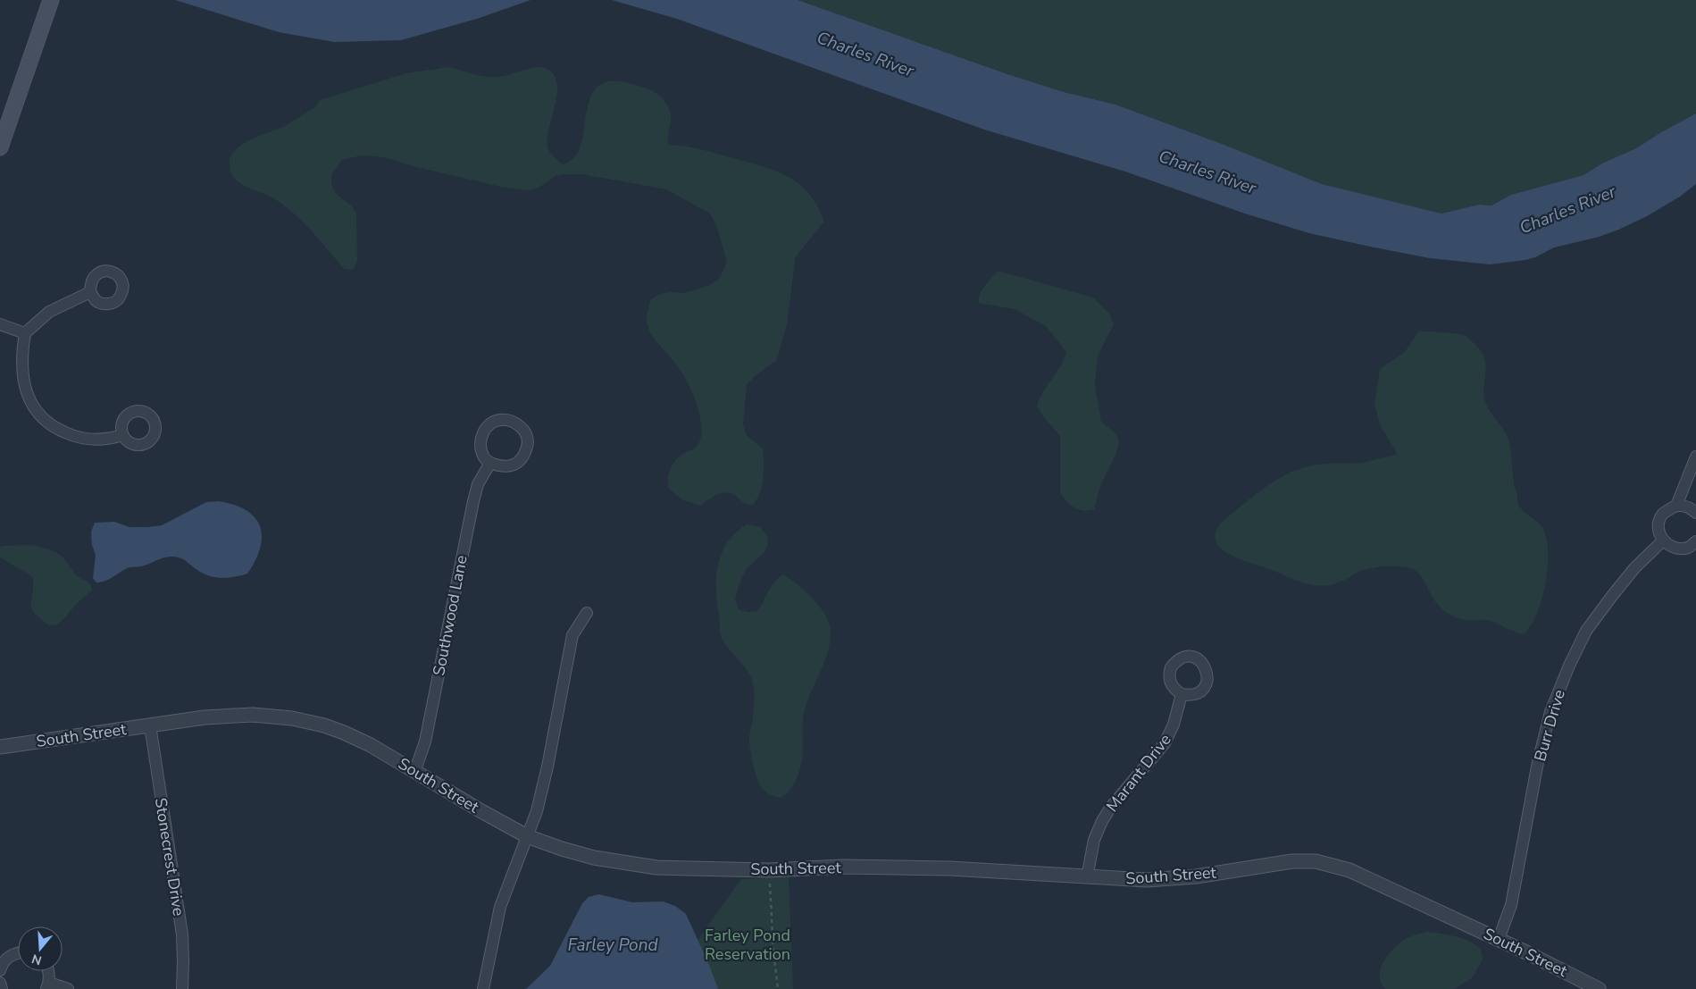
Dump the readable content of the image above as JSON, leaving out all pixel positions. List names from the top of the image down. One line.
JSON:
{"streets":{"street":["Southwood Lane","Burr Drive","South Street","Marant Drive","Stonecrest Drive"]},"crossings":[["Southwood Lane","South Street"],["Burr Drive","South Street"],["South Street","Marant Drive"],["South Street","Stonecrest Drive"]],"water":["Charles River","Farley Pond"],"parks":["Farley Pond Reservation"],"north":"bottom"}
